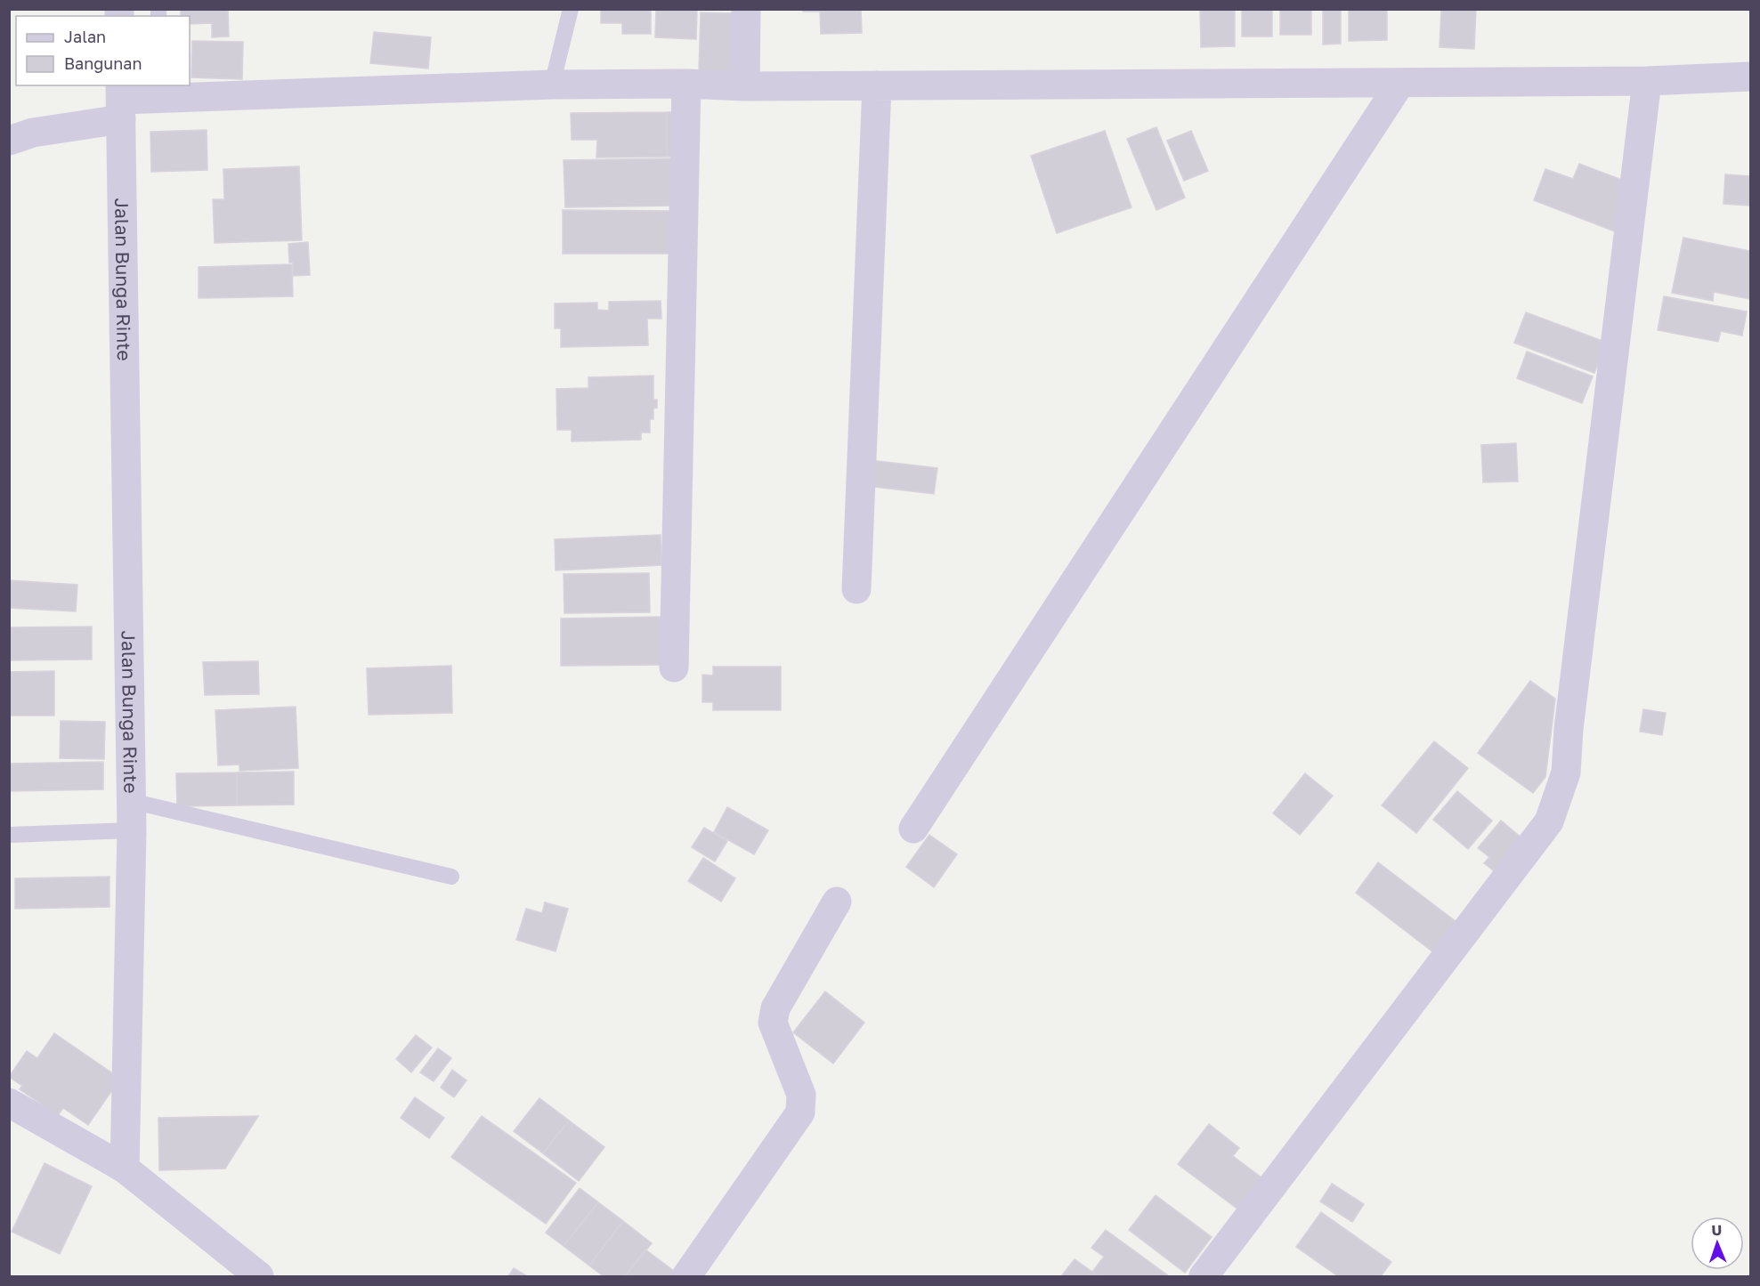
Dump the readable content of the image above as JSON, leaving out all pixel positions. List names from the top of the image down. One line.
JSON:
{"streets":{"street":["Jalan Bunga Rinte"]},"legend":["Jalan","Bangunan"],"north":"top"}
